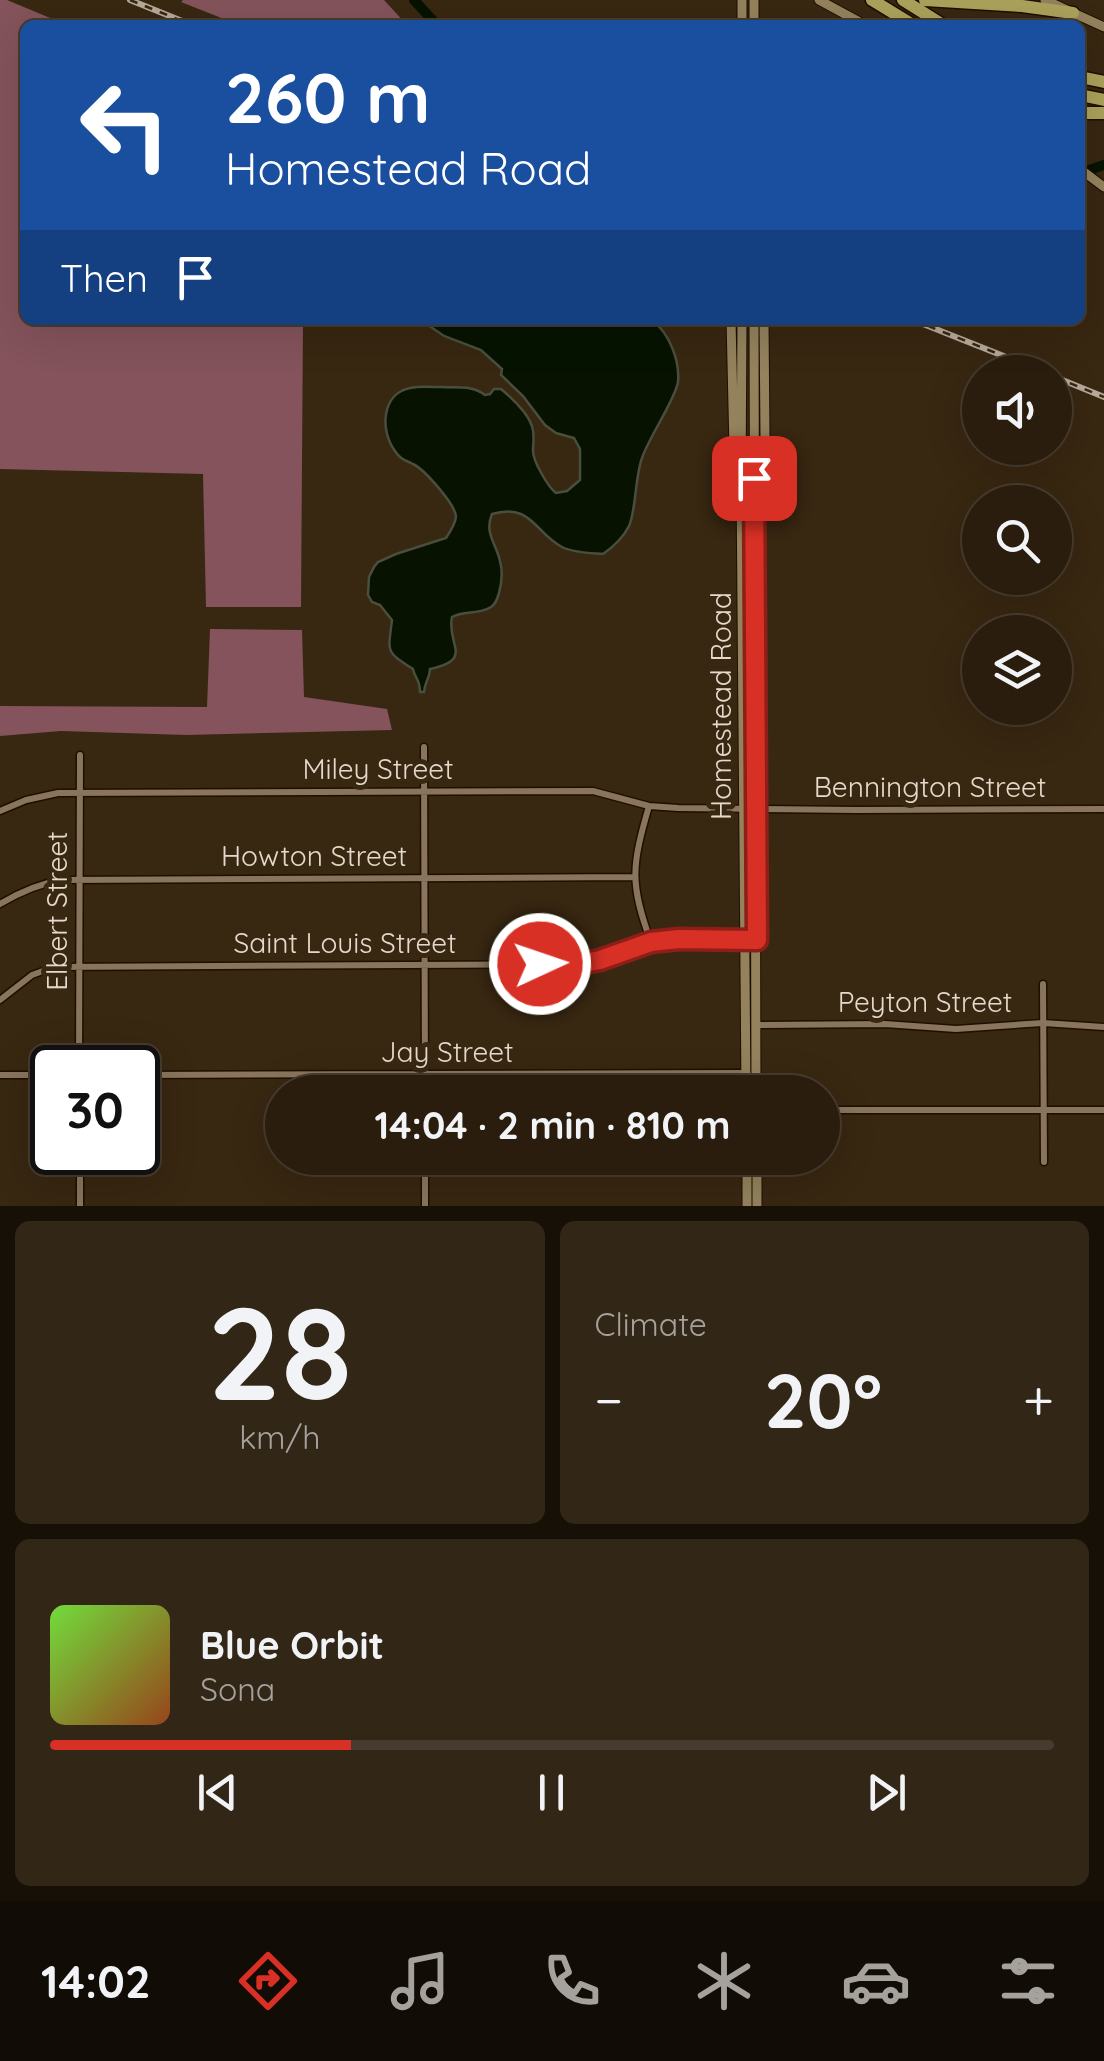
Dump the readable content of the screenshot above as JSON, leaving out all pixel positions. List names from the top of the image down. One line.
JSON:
{"streets":{"main road":["Homestead Road"],"street":["Miley Street","Bennington Street","Howton Street","Elbert Street","Saint Louis Street","Peyton Street","Jay Street"]},"crossings":[["Homestead Road","Miley Street"],["Homestead Road","Bennington Street"],["Homestead Road","Saint Louis Street"],["Homestead Road","Peyton Street"],["Homestead Road","Jay Street"],["Miley Street","Bennington Street"],["Miley Street","Elbert Street"],["Howton Street","Elbert Street"],["Elbert Street","Saint Louis Street"]],"page":{"turn":["260 m","Homestead Road"],"then":"Then","limit":"30","trip":"14:04 · 2 min · 810 m","tile":[["28","km/h"],"Climate"],"heat":["−","20°","+"],"song":["Blue Orbit","Sona"],"tabs":"14:02"}}
